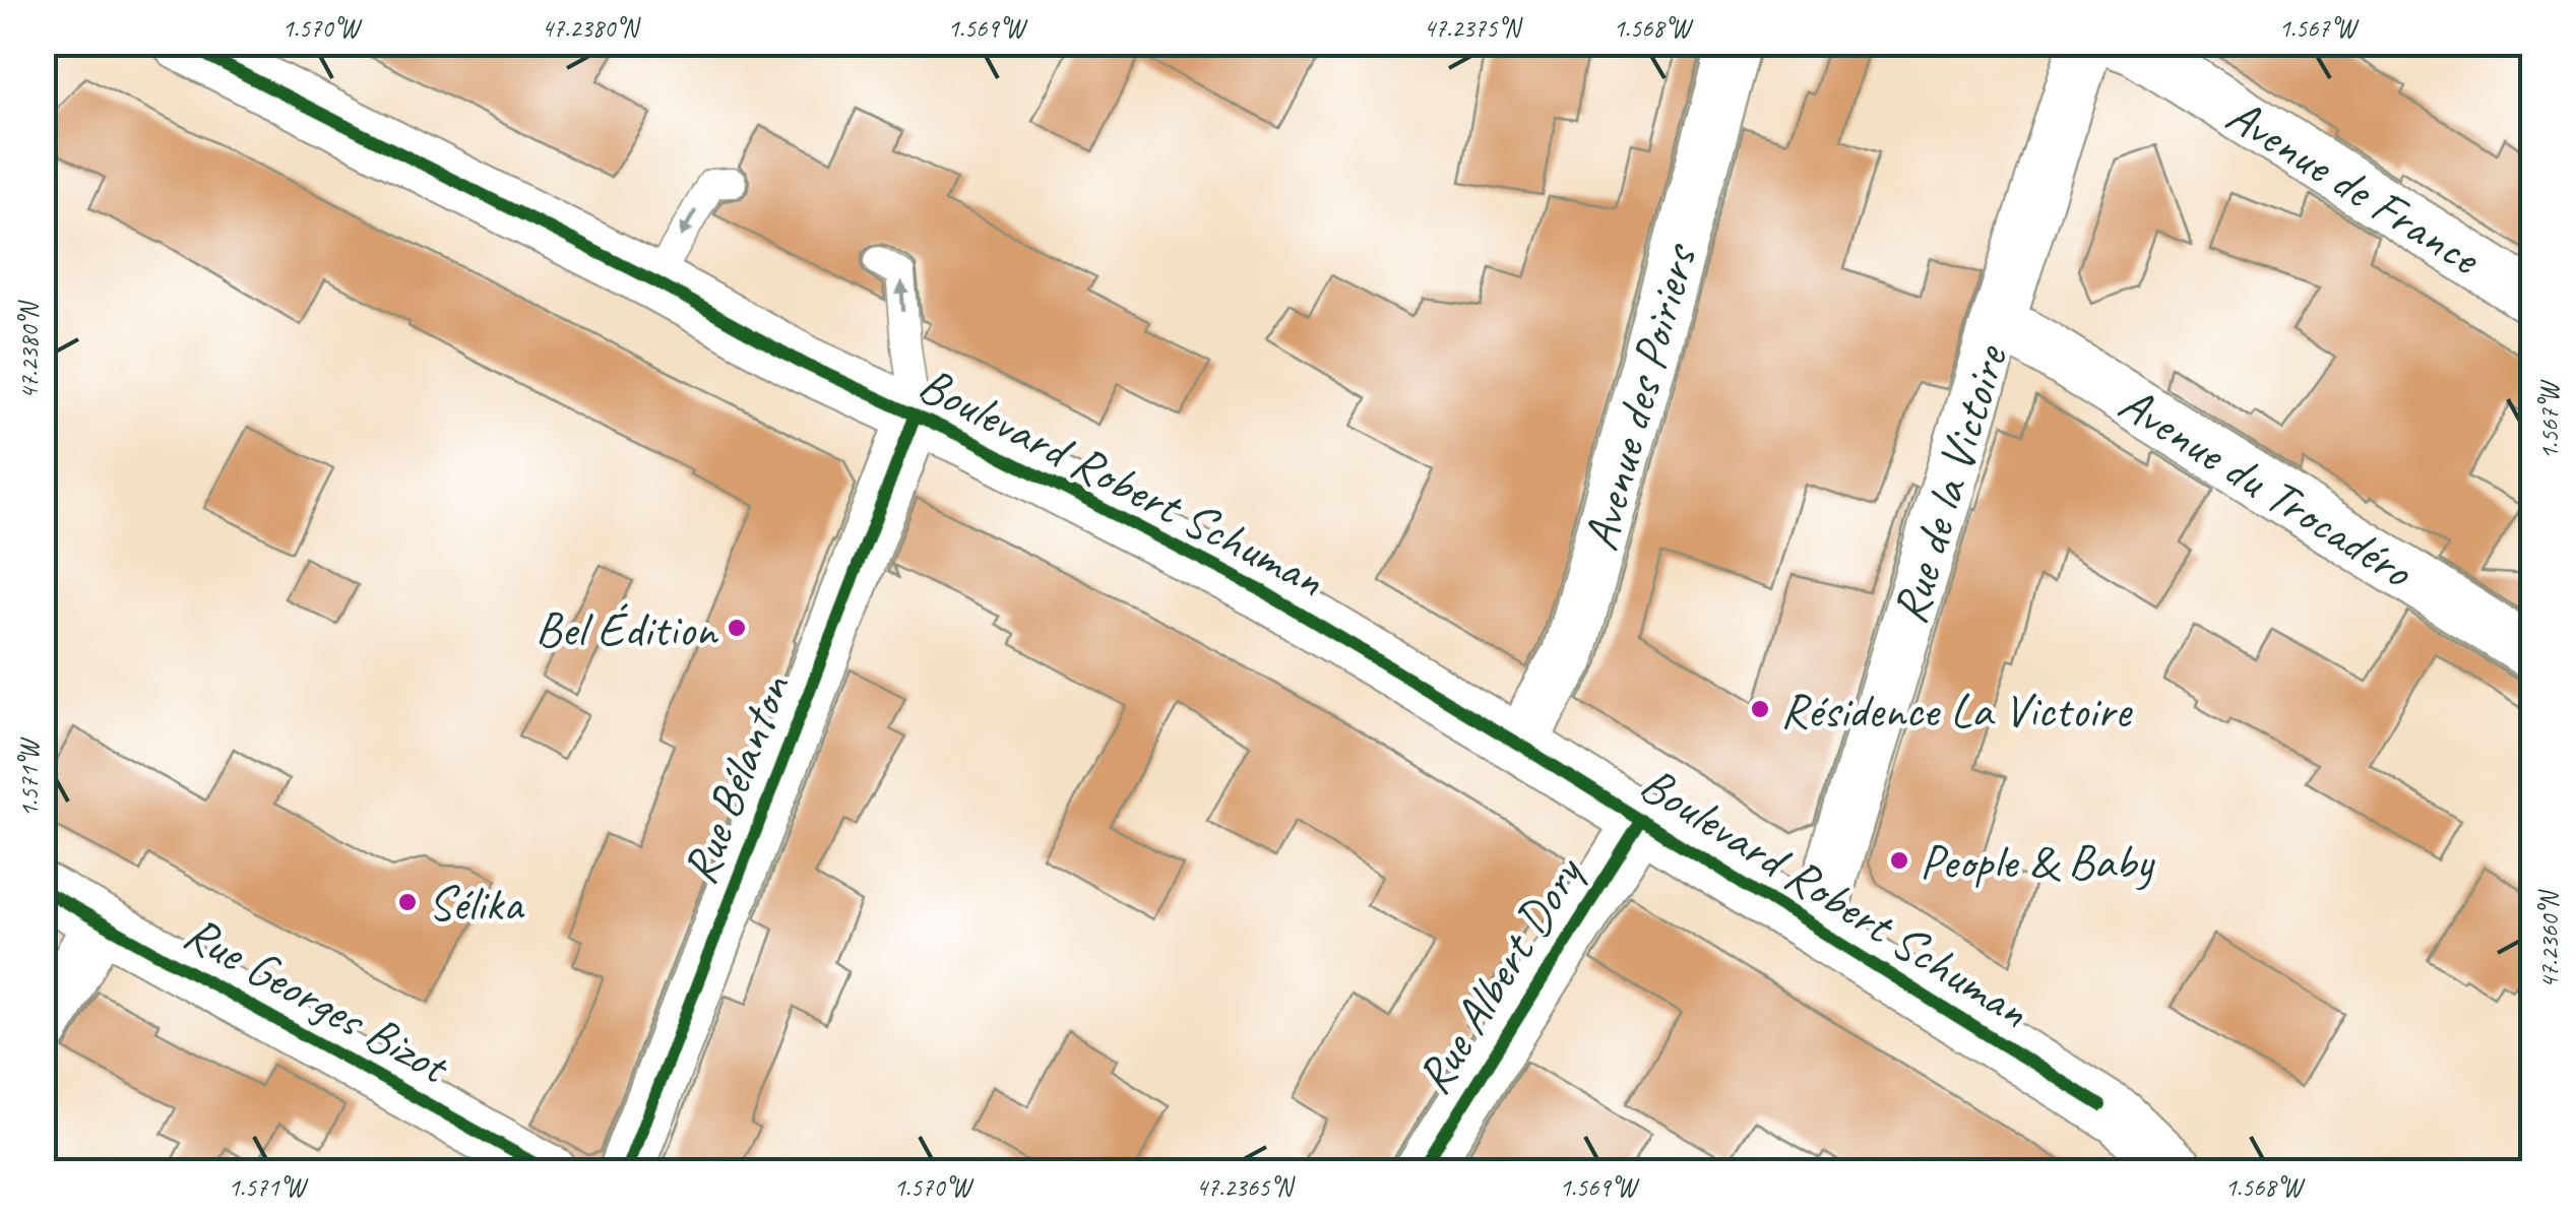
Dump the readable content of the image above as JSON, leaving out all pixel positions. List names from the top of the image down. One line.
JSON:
{"streets":{"main road":["Boulevard Robert Schuman"],"street":["Avenue de France","Avenue des Poiriers","Rue de la Victoire","Avenue du Trocadéro","Rue Bélanton","Rue Albert Dory","Rue Georges Bizot"]},"crossings":[["Avenue des Poiriers","Boulevard Robert Schuman"],["Boulevard Robert Schuman","Rue de la Victoire"],["Boulevard Robert Schuman","Rue Bélanton"],["Boulevard Robert Schuman","Rue Albert Dory"],["Rue de la Victoire","Avenue du Trocadéro"]],"places":["Bel Édition","Résidence La Victoire","People & Baby","Sélika"],"coordinates":["1.570°W","47.2380°N","1.569°W","47.2375°N","1.568°W","1.567°W","1.571°W","47.2360°N","47.2365°N"]}
